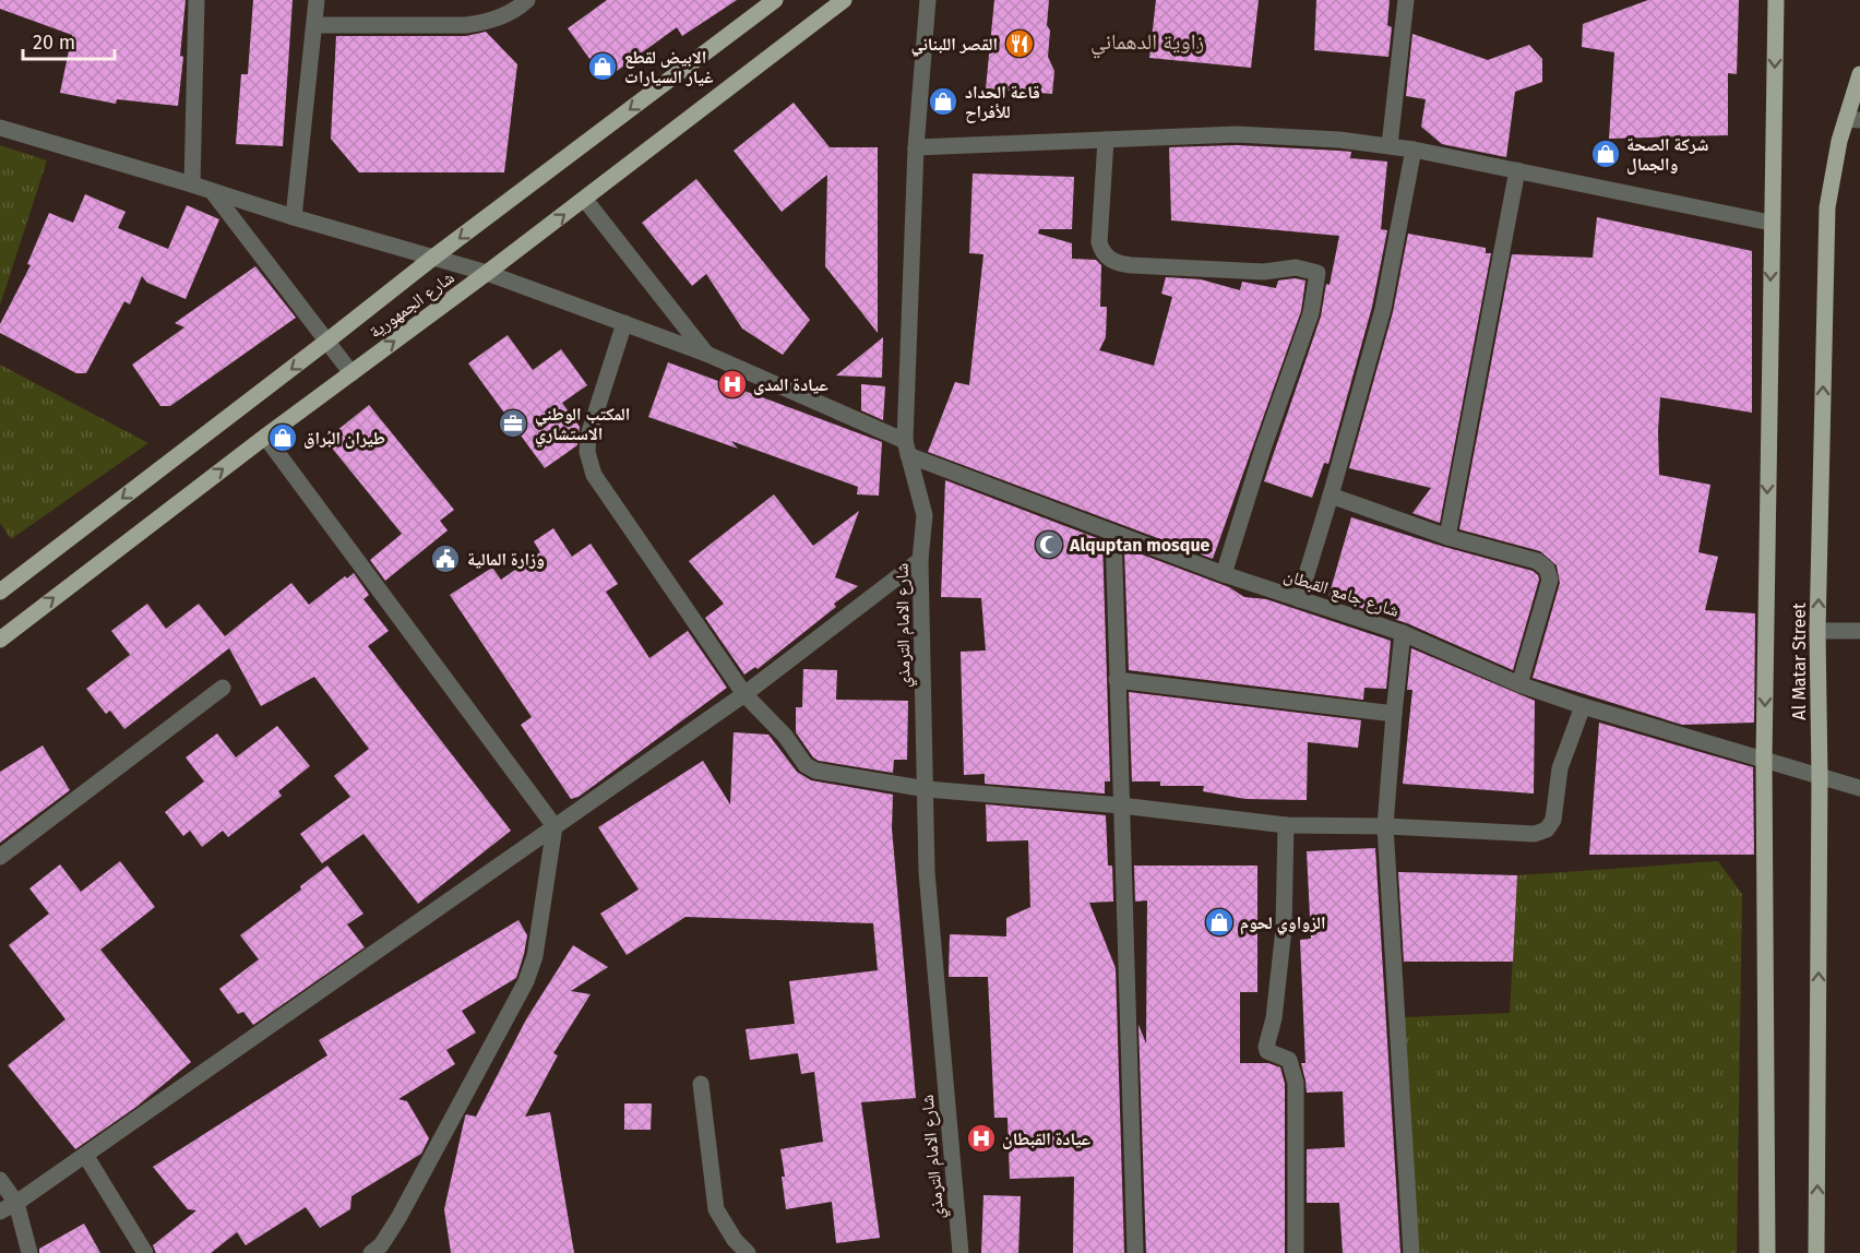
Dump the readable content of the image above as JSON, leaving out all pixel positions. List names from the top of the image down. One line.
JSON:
{"streets":{"main road":["شارع الجمهورية","Al Matar Street"],"street":["شارع جامع القبطان","شارع الامام الترمذي"]},"crossings":[["شارع الجمهورية","شارع جامع القبطان"],["شارع جامع القبطان","شارع الامام الترمذي"],["شارع جامع القبطان","Al Matar Street"]],"districts":["زاوية الدهماني"],"places":{"restaurant":["القصر اللبناني"],"shop":["الابيض لقطع غيار السيارات","قاعة الحداد للأفراح","شركة الصحة والجمال","طيران البُراق","الزواوي لحوم"],"hospital":["عيادة المدى","عيادة القبطان"],"office":["المكتب الوطني الاستشاري"],"mosque":["Alquptan mosque"],"public building":["وزارة المالية"]},"scale_bar":"20 m"}
